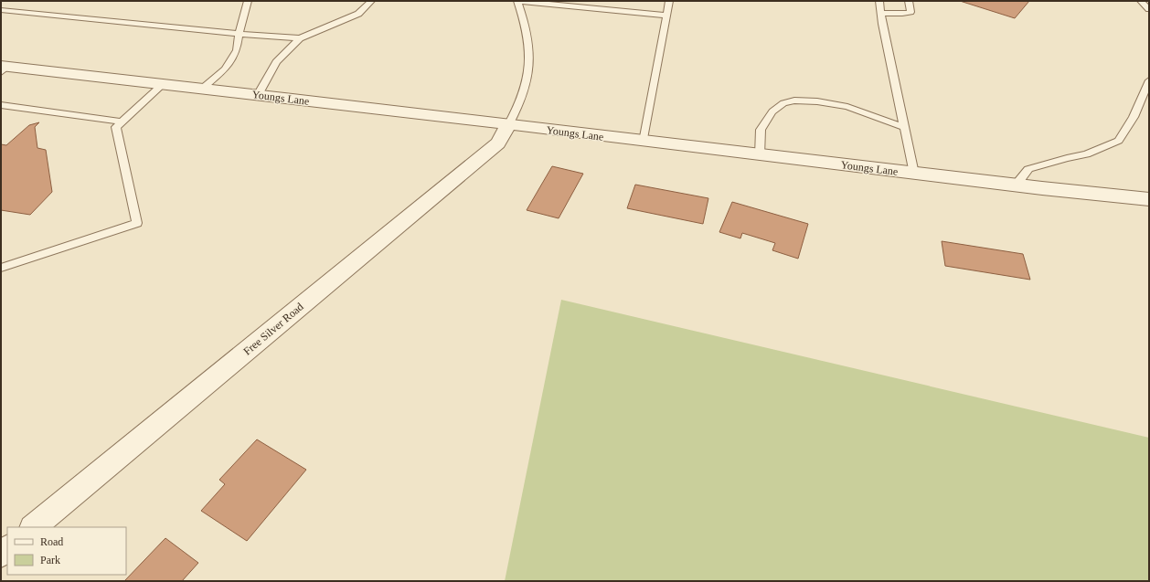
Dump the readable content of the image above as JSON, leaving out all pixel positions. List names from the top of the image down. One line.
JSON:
{"streets":{"street":["Youngs Lane","Free Silver Road"]},"crossings":[["Youngs Lane","Free Silver Road"]],"legend":["Road","Park"]}
